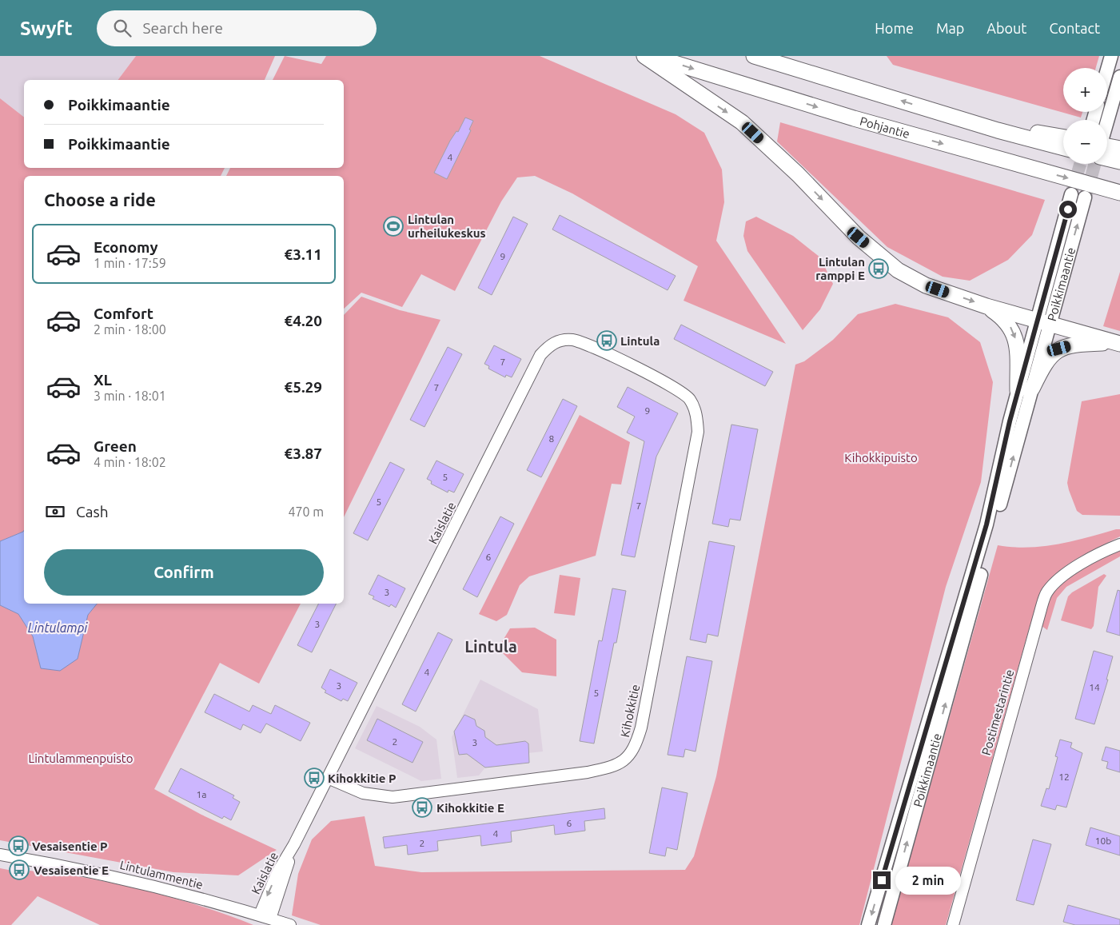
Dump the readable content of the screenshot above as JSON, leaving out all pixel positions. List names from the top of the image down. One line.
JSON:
{"streets":{"highway":["Pohjantie"],"main road":["Poikkimaantie"],"street":["Kaislatie","Kihokkitie","Postimestarintie","Lintulammentie"]},"crossings":[["Kaislatie","Kihokkitie"],["Kaislatie","Lintulammentie"]],"districts":["Lintula"],"water":["Lintulampi"],"parks":["Kihokkipuisto","Lintulammenpuisto"],"places":{"sports":["Lintulan urheilukeskus"],"bus stop":["Lintulan ramppi E","Lintula","Kihokkitie P","Kihokkitie E","Vesaisentie P","Vesaisentie E"]},"house_numbers":["4","9","7","7","9","8","5","5","7","6","3","3","4","3","14","5","2","3","12","1a","6","4","10b","2"],"page":{"header":"Swyft","search":"Search here","nav":["Home","Map","About","Contact"],"map_buttons":["+","−"],"banner":["Poikkimaantie","Poikkimaantie"],"heading":"Choose a ride","list":[{"name":"Economy","note":"1 min · 17:59","value":"€3.11"},{"name":"Comfort","note":"2 min · 18:00","value":"€4.20"},{"name":"XL","note":"3 min · 18:01","value":"€5.29"},{"name":"Green","note":"4 min · 18:02","value":"€3.87"}],"pay":["Cash","470 m"],"buttons":"Confirm","bubble":"2 min"}}
